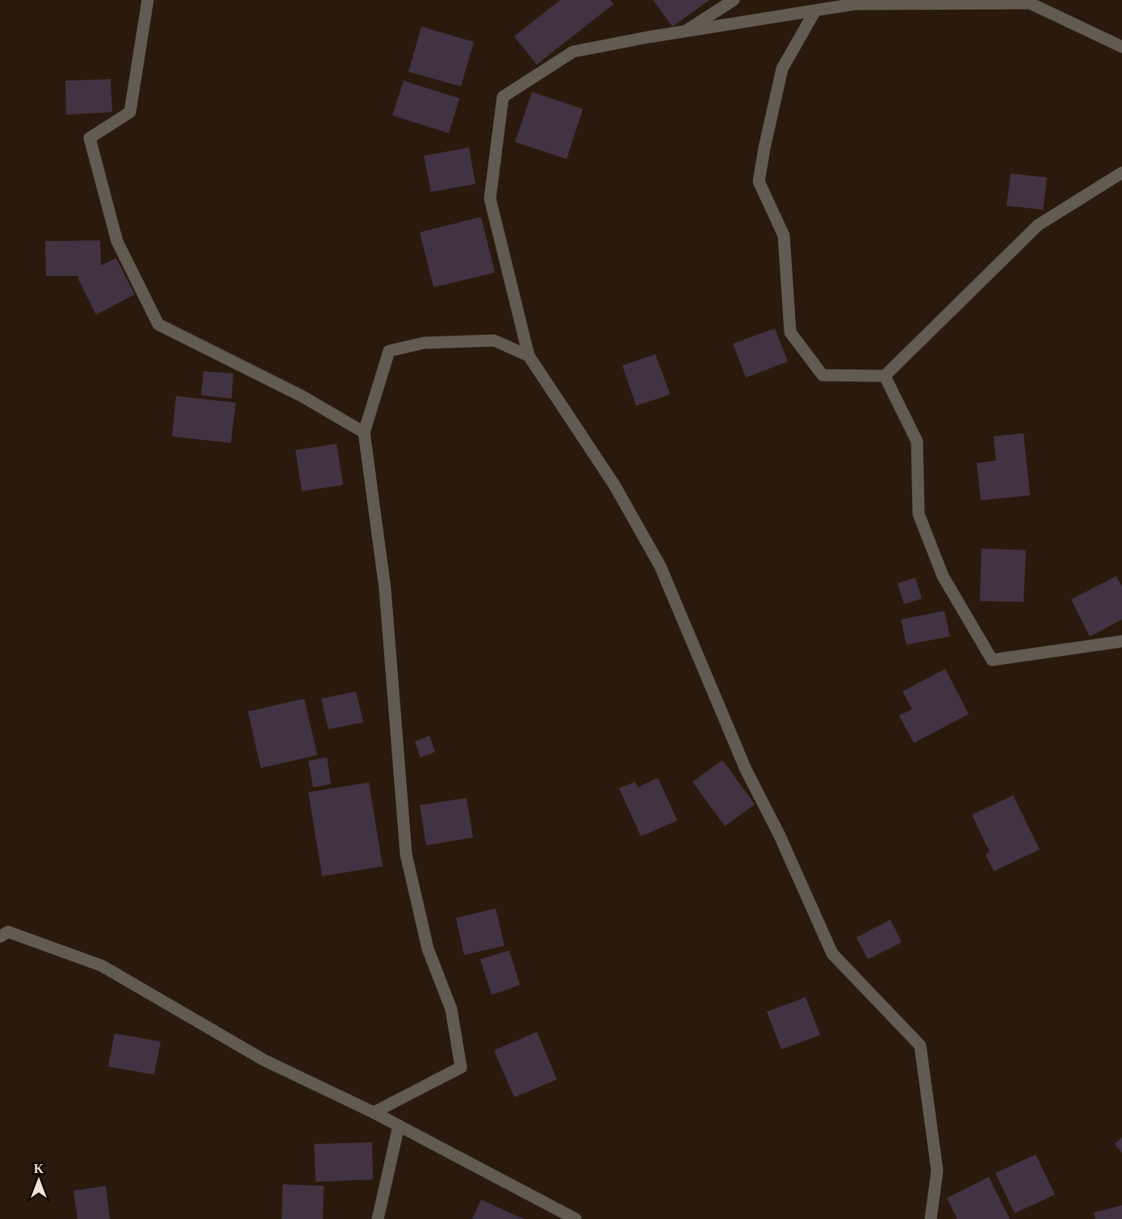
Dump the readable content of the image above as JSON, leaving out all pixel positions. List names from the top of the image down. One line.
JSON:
{"north":"top"}
